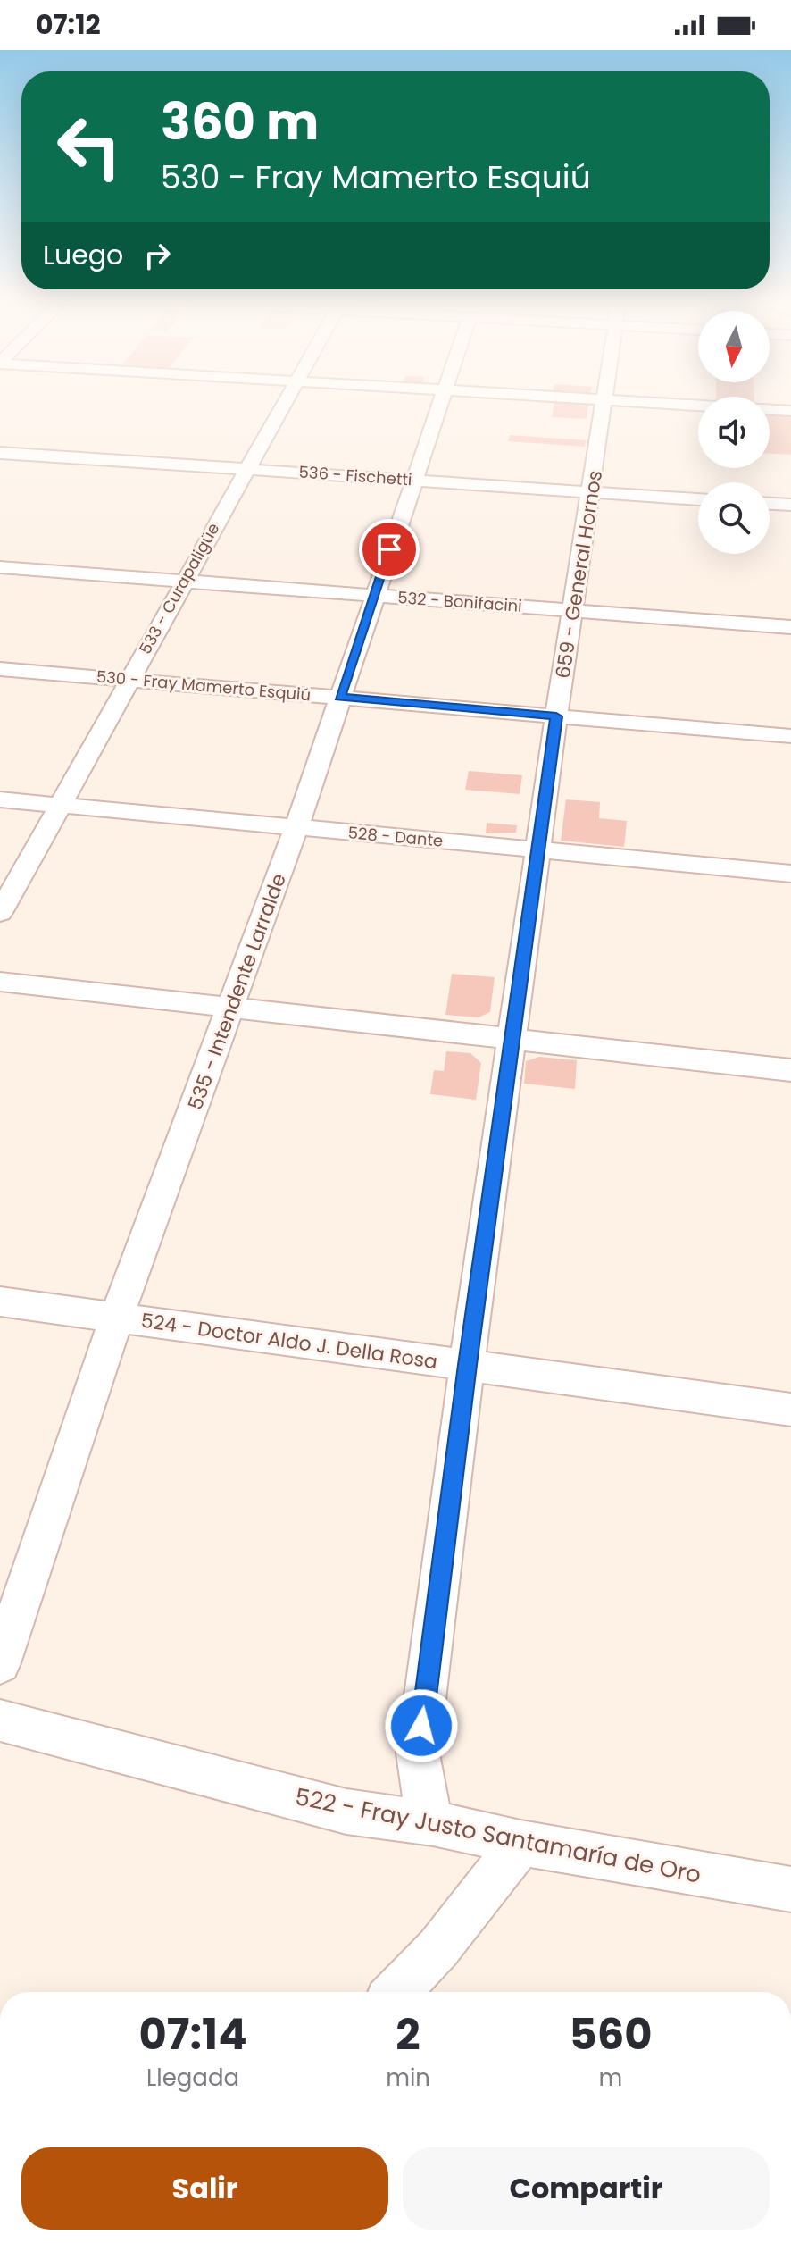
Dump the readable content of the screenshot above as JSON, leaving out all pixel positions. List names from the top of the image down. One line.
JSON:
{"streets":{"street":["536 - Fischetti","659 - General Hornos","533 - Curapaligüe","532 - Bonifacini","530 - Fray Mamerto Esquiú","528 - Dante","535 - Intendente Larralde","524 - Doctor Aldo J. Della Rosa","522 - Fray Justo Santamaría de Oro"]},"crossings":[["536 - Fischetti","659 - General Hornos"],["536 - Fischetti","533 - Curapaligüe"],["536 - Fischetti","535 - Intendente Larralde"],["659 - General Hornos","532 - Bonifacini"],["659 - General Hornos","530 - Fray Mamerto Esquiú"],["659 - General Hornos","528 - Dante"],["659 - General Hornos","524 - Doctor Aldo J. Della Rosa"],["659 - General Hornos","522 - Fray Justo Santamaría de Oro"],["533 - Curapaligüe","532 - Bonifacini"],["533 - Curapaligüe","530 - Fray Mamerto Esquiú"],["533 - Curapaligüe","528 - Dante"],["532 - Bonifacini","535 - Intendente Larralde"],["530 - Fray Mamerto Esquiú","535 - Intendente Larralde"],["528 - Dante","535 - Intendente Larralde"],["535 - Intendente Larralde","524 - Doctor Aldo J. Della Rosa"]],"north":"bottom","page":{"status":"07:12","turn":["360 m","530 - Fray Mamerto Esquiú"],"then":"Luego","eta":["07:14","Llegada","2","min","560","m"],"buttons":["Salir","Compartir"]}}
